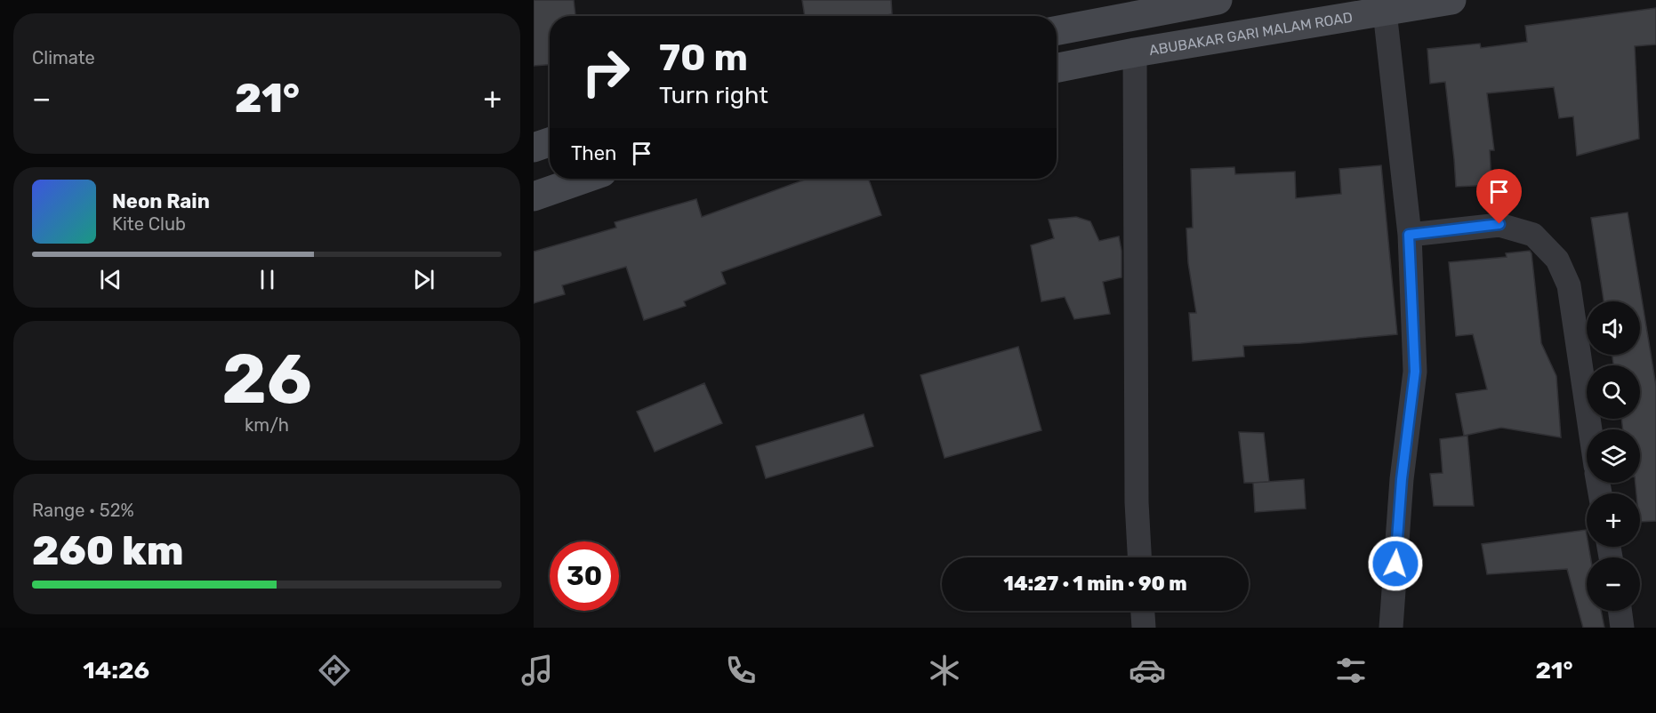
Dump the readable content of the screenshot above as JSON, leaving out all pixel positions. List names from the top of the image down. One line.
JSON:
{"streets":{"street":["ABUBAKAR GARI MALAM ROAD"]},"page":{"tile":["Climate",["26","km/h"],["Range · 52%","260 km"]],"turn":["70 m","Turn right"],"heat":["−","21°","+"],"then":"Then","song":["Neon Rain","Kite Club"],"map_buttons":["+","−"],"limit":"30","trip":"14:27 · 1 min · 90 m","tabs":["14:26","21°"]}}
